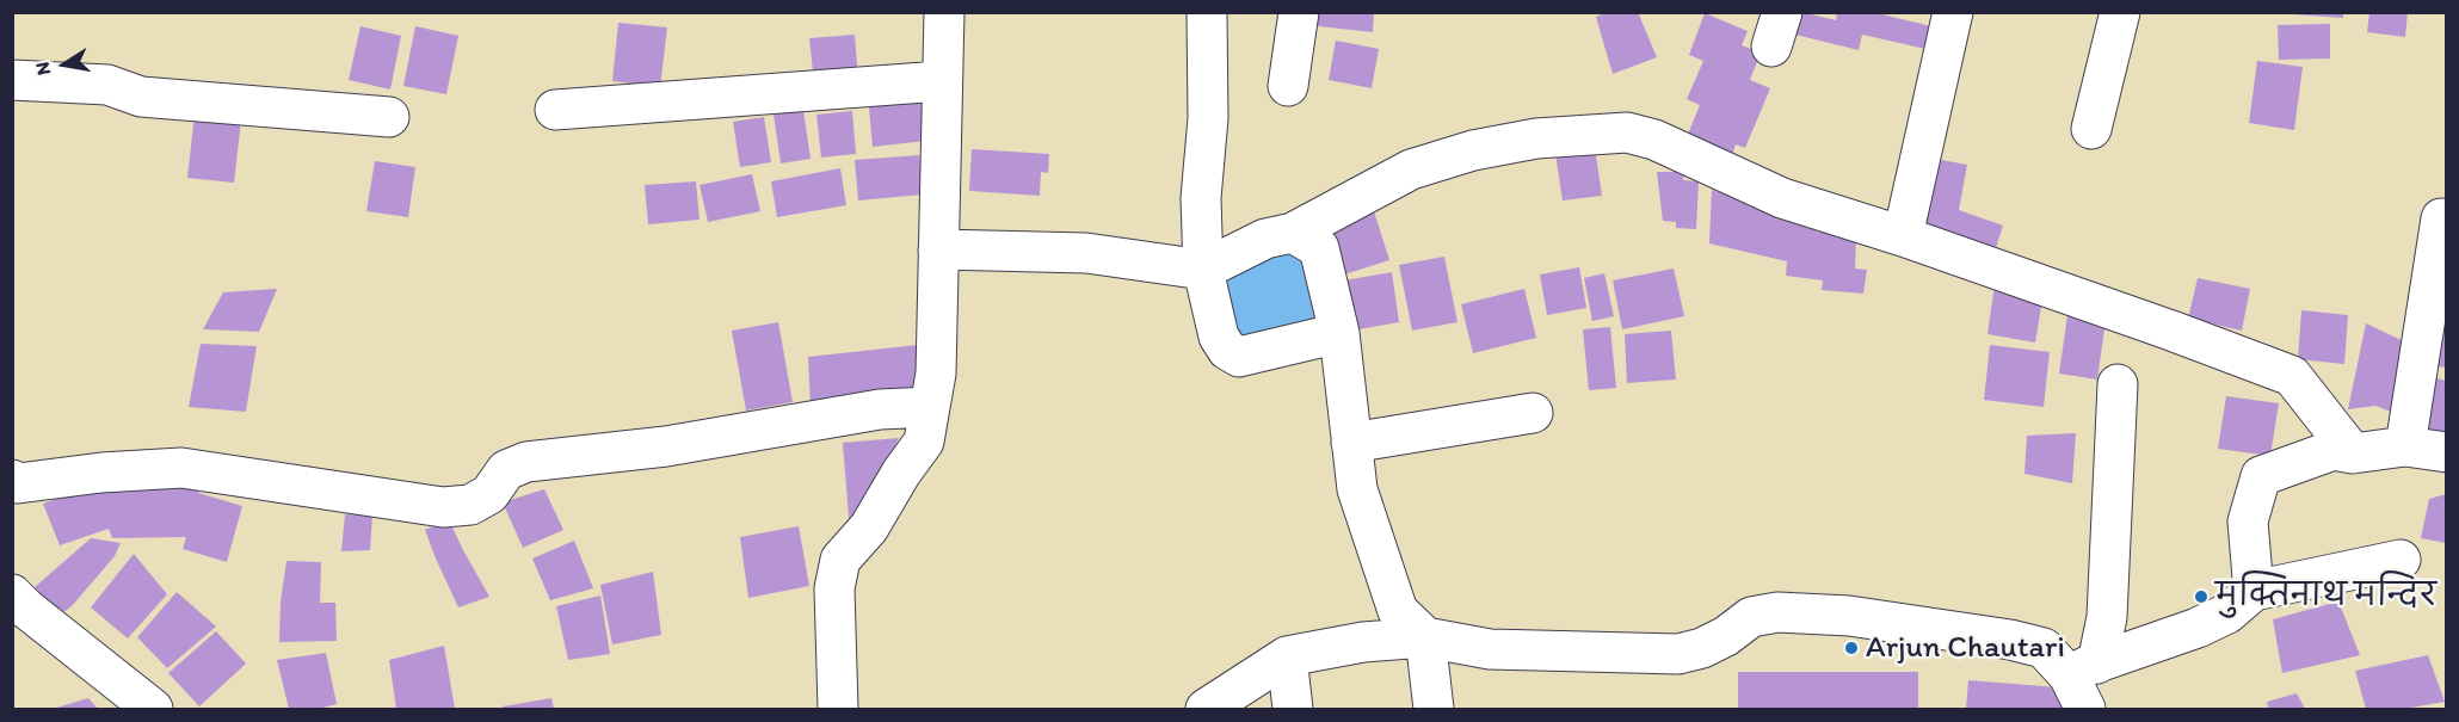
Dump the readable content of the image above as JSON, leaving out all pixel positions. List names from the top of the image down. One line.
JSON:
{"places":["मुक्तिनाथ मन्दिर","Arjun Chautari"],"north":"left"}
